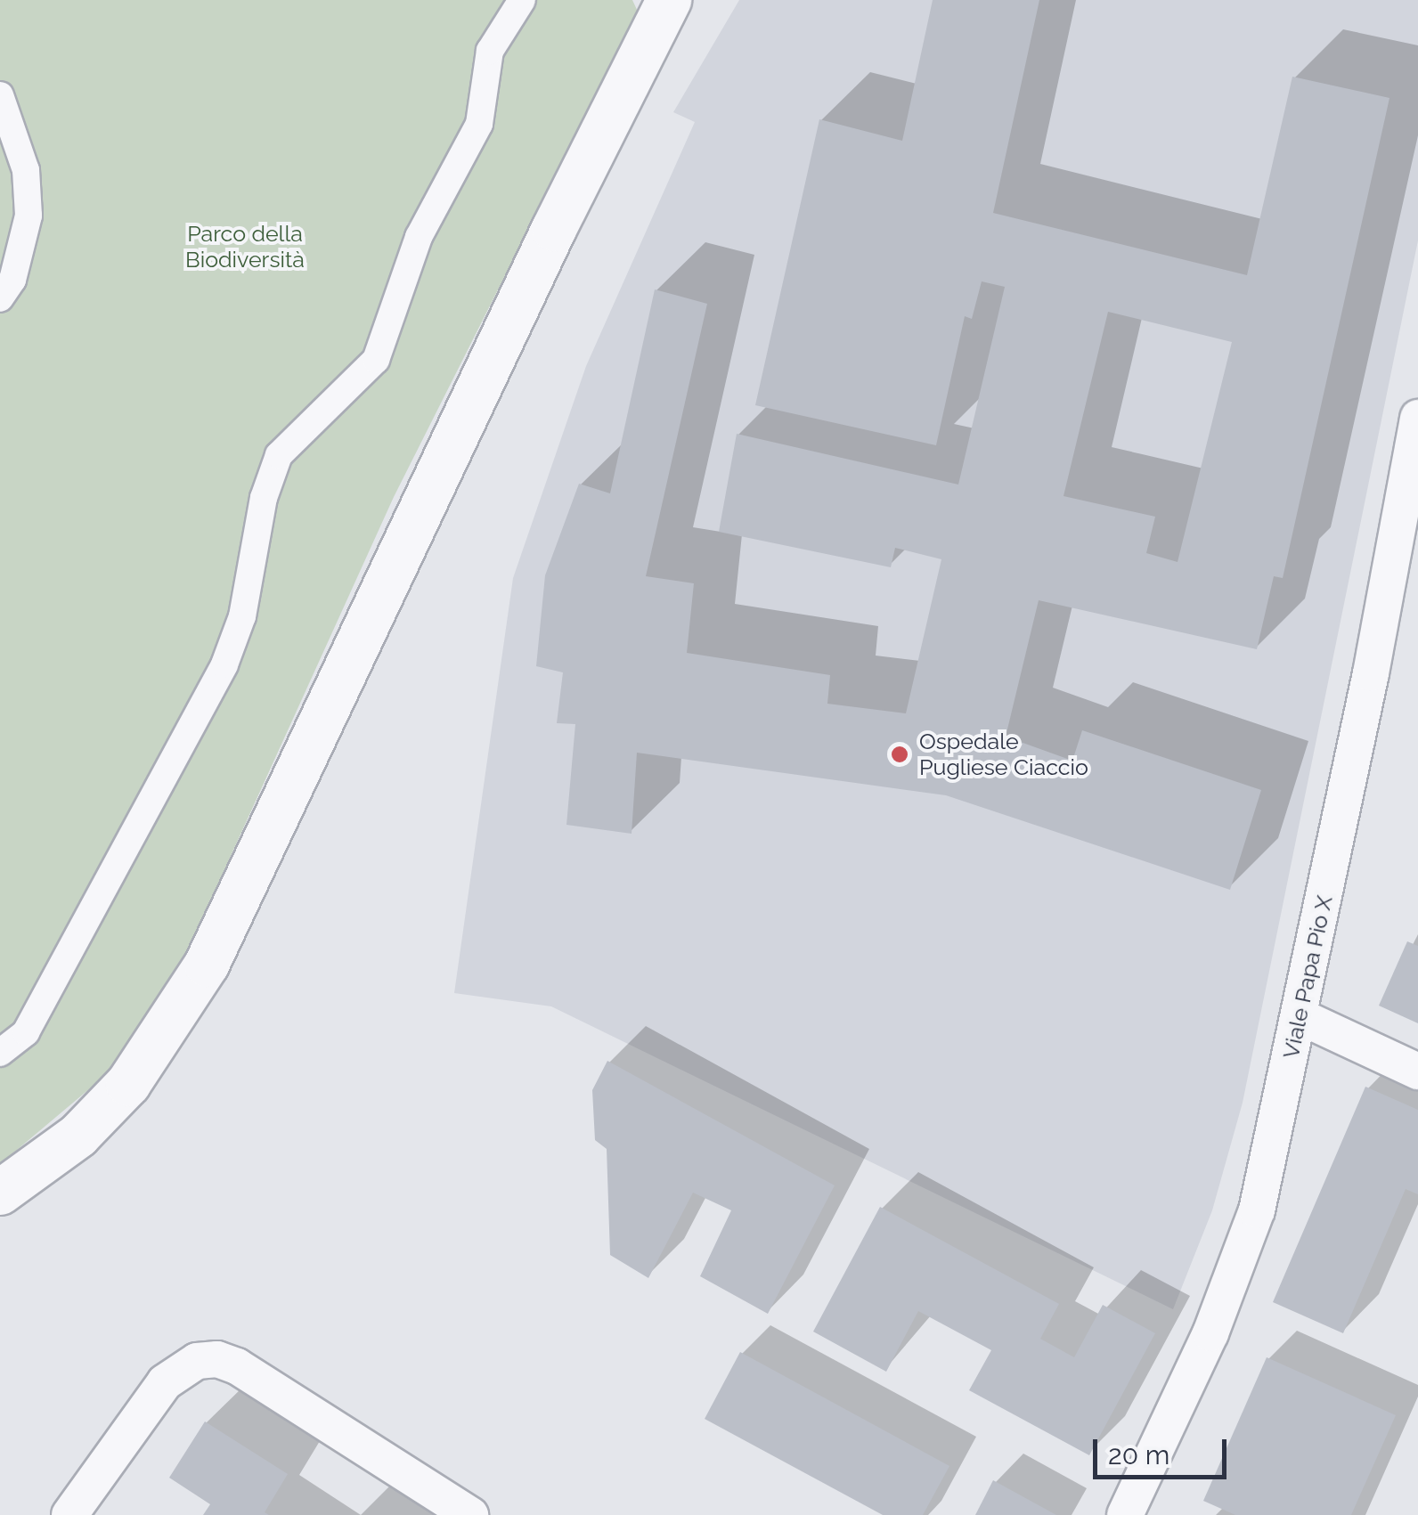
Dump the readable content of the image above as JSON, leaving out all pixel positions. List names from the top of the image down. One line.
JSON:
{"streets":{"street":["Viale Papa Pio X"]},"parks":["Parco della Biodiversità"],"places":["Ospedale Pugliese Ciaccio"],"scale_bar":"20 m"}
